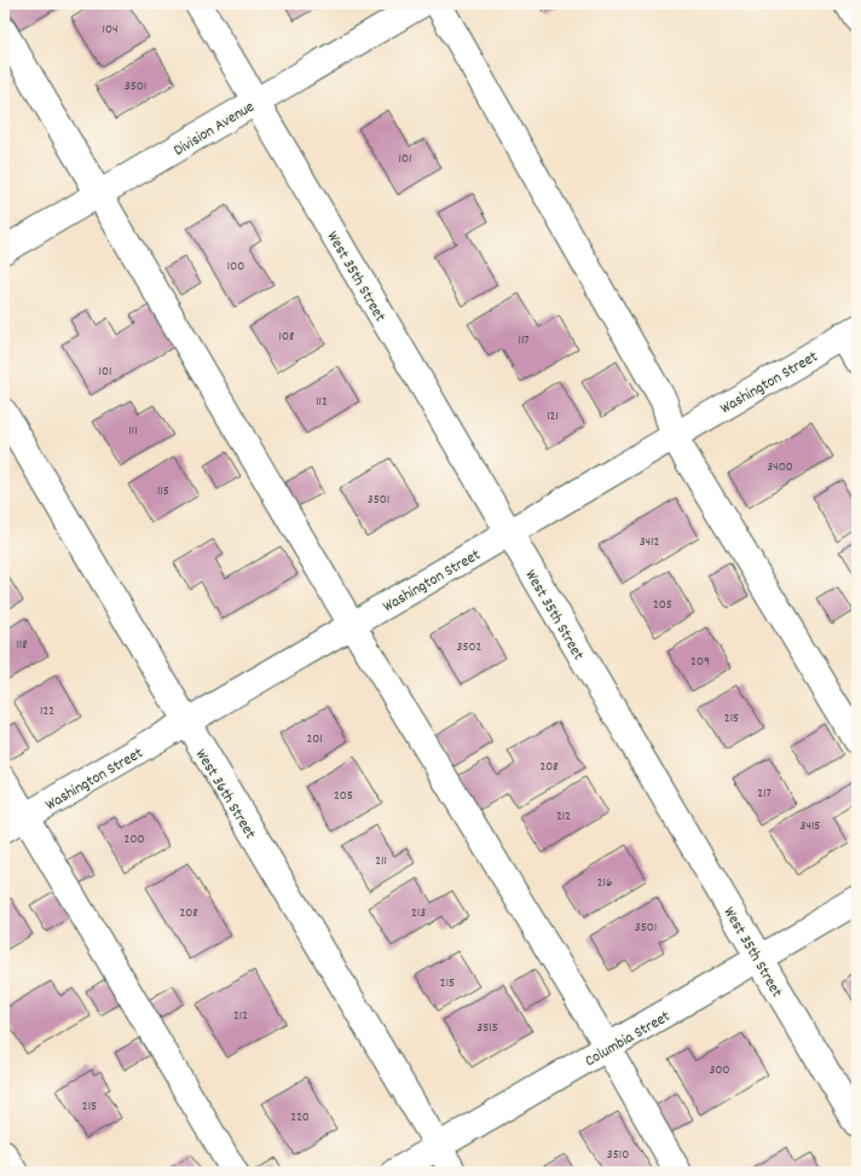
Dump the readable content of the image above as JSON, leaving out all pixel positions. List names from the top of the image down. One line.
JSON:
{"streets":{"street":["Division Avenue","West 35th Street","Washington Street","West 36th Street","Columbia Street"]},"crossings":[["Division Avenue","West 35th Street"],["West 35th Street","Washington Street"],["West 35th Street","Columbia Street"],["Washington Street","West 36th Street"],["West 36th Street","Columbia Street"]],"house_numbers":["104","3501","101","100","108","117","101","112","121","111","3400","115","3501","3412","205","118","3502","209","122","215","201","208","217","205","212","3415","200","211","216","208","213","3501","215","212","3515","300","215","220","3510"]}
